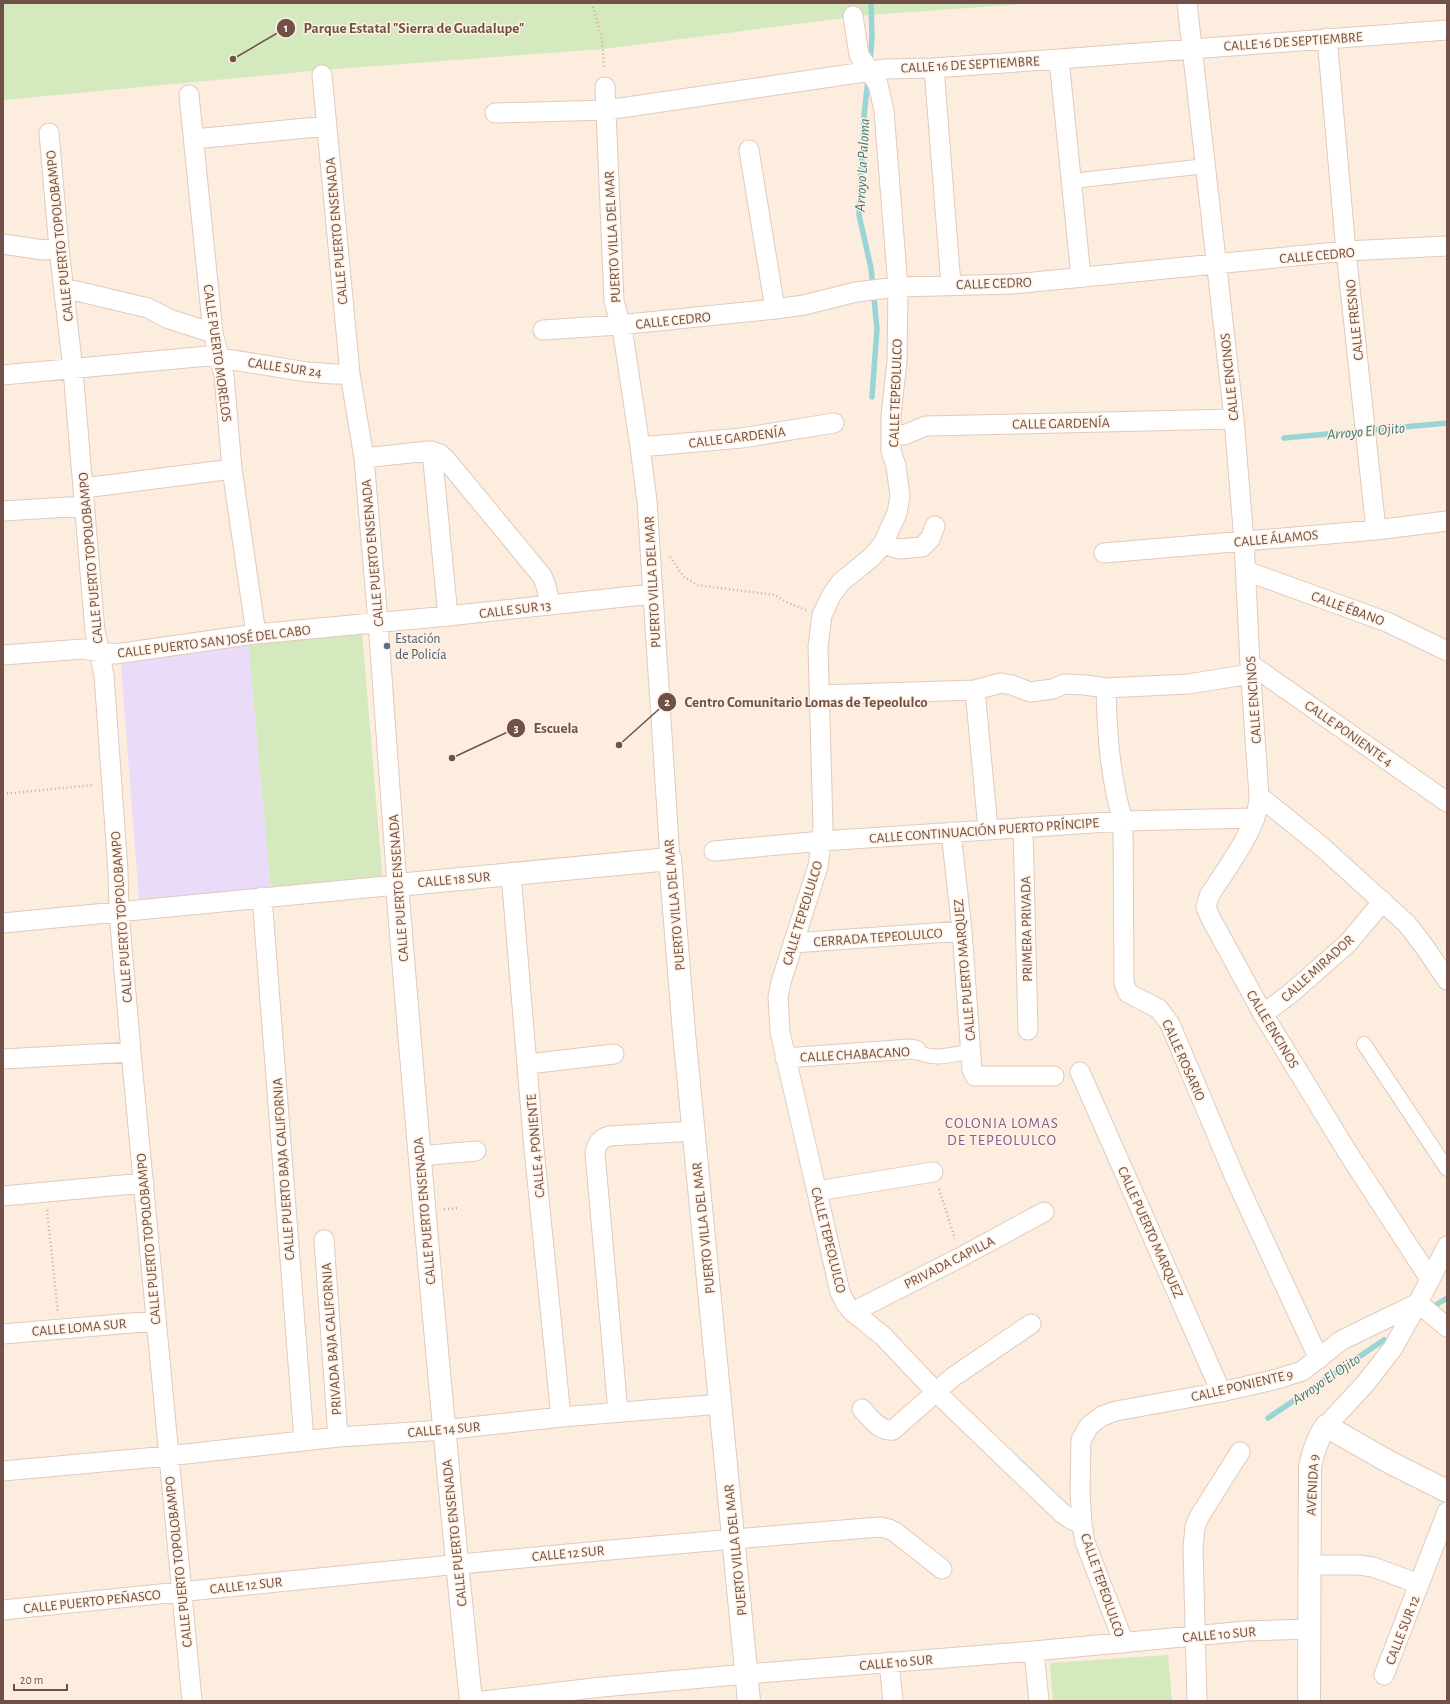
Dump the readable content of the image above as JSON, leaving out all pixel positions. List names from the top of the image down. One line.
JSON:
{"streets":{"street":["CALLE 16 DE SEPTIEMBRE","CALLE PUERTO ENSENADA","CALLE PUERTO TOPOLOBAMPO","PUERTO VILLA DEL MAR","CALLE CEDRO","CALLE FRESNO","CALLE PUERTO MORELOS","CALLE SUR 24","CALLE ENCINOS","CALLE TEPEOLULCO","CALLE GARDENÍA","CALLE ÁLAMOS","CALLE ÉBANO","CALLE SUR 13","CALLE PUERTO SAN JOSÉ DEL CABO","CALLE PONIENTE 4","CALLE CONTINUACIÓN PUERTO PRÍNCIPE","CALLE 18 SUR","PRIMERA PRIVADA","CERRADA TEPEOLULCO","CALLE MIRADOR","CALLE PUERTO MARQUEZ","CALLE CHABACANO","CALLE ROSARIO","CALLE 4 PONIENTE","CALLE PUERTO BAJA CALIFORNIA","PRIVADA CAPILLA","CALLE LOMA SUR","PRIVADA BAJA CALIFORNIA","CALLE PONIENTE 9","CALLE 14 SUR","AVENIDA 9","CALLE 12 SUR","CALLE PUERTO PEÑASCO","CALLE SUR 12","CALLE 10 SUR"]},"crossings":[["CALLE 16 DE SEPTIEMBRE","PUERTO VILLA DEL MAR"],["CALLE 16 DE SEPTIEMBRE","CALLE FRESNO"],["CALLE 16 DE SEPTIEMBRE","CALLE ENCINOS"],["CALLE 16 DE SEPTIEMBRE","CALLE TEPEOLULCO"],["CALLE PUERTO ENSENADA","CALLE SUR 24"],["CALLE PUERTO ENSENADA","CALLE SUR 13"],["CALLE PUERTO ENSENADA","CALLE PUERTO SAN JOSÉ DEL CABO"],["CALLE PUERTO ENSENADA","CALLE 18 SUR"],["CALLE PUERTO ENSENADA","CALLE 14 SUR"],["CALLE PUERTO ENSENADA","CALLE 12 SUR"],["CALLE PUERTO TOPOLOBAMPO","CALLE SUR 24"],["CALLE PUERTO TOPOLOBAMPO","CALLE PUERTO SAN JOSÉ DEL CABO"],["CALLE PUERTO TOPOLOBAMPO","CALLE 18 SUR"],["CALLE PUERTO TOPOLOBAMPO","CALLE LOMA SUR"],["CALLE PUERTO TOPOLOBAMPO","CALLE 14 SUR"],["CALLE PUERTO TOPOLOBAMPO","CALLE 12 SUR"],["CALLE PUERTO TOPOLOBAMPO","CALLE PUERTO PEÑASCO"],["PUERTO VILLA DEL MAR","CALLE CEDRO"],["PUERTO VILLA DEL MAR","CALLE GARDENÍA"],["PUERTO VILLA DEL MAR","CALLE SUR 13"],["PUERTO VILLA DEL MAR","CALLE 18 SUR"],["PUERTO VILLA DEL MAR","CALLE 14 SUR"],["PUERTO VILLA DEL MAR","CALLE 12 SUR"],["PUERTO VILLA DEL MAR","CALLE 10 SUR"],["CALLE CEDRO","CALLE FRESNO"],["CALLE CEDRO","CALLE ENCINOS"],["CALLE CEDRO","CALLE TEPEOLULCO"],["CALLE FRESNO","CALLE ÁLAMOS"],["CALLE PUERTO MORELOS","CALLE SUR 24"],["CALLE PUERTO MORELOS","CALLE PUERTO SAN JOSÉ DEL CABO"],["CALLE ENCINOS","CALLE GARDENÍA"],["CALLE ENCINOS","CALLE ÁLAMOS"],["CALLE ENCINOS","CALLE ÉBANO"],["CALLE ENCINOS","CALLE PONIENTE 4"],["CALLE ENCINOS","CALLE CONTINUACIÓN PUERTO PRÍNCIPE"],["CALLE ENCINOS","CALLE MIRADOR"],["CALLE TEPEOLULCO","CALLE GARDENÍA"],["CALLE TEPEOLULCO","CALLE CONTINUACIÓN PUERTO PRÍNCIPE"],["CALLE TEPEOLULCO","CERRADA TEPEOLULCO"],["CALLE TEPEOLULCO","CALLE CHABACANO"],["CALLE TEPEOLULCO","PRIVADA CAPILLA"],["CALLE TEPEOLULCO","CALLE PONIENTE 9"],["CALLE TEPEOLULCO","CALLE 10 SUR"],["CALLE SUR 13","CALLE PUERTO SAN JOSÉ DEL CABO"],["CALLE CONTINUACIÓN PUERTO PRÍNCIPE","PRIMERA PRIVADA"],["CALLE CONTINUACIÓN PUERTO PRÍNCIPE","CALLE PUERTO MARQUEZ"],["CALLE CONTINUACIÓN PUERTO PRÍNCIPE","CALLE ROSARIO"],["CALLE 18 SUR","CALLE 4 PONIENTE"],["CALLE 18 SUR","CALLE PUERTO BAJA CALIFORNIA"],["CERRADA TEPEOLULCO","CALLE PUERTO MARQUEZ"],["CALLE PUERTO MARQUEZ","CALLE CHABACANO"],["CALLE PUERTO MARQUEZ","CALLE PONIENTE 9"],["CALLE ROSARIO","CALLE PONIENTE 9"],["CALLE 4 PONIENTE","CALLE 14 SUR"],["CALLE PUERTO BAJA CALIFORNIA","CALLE 14 SUR"],["PRIVADA BAJA CALIFORNIA","CALLE 14 SUR"],["CALLE PONIENTE 9","AVENIDA 9"],["AVENIDA 9","CALLE SUR 12"],["AVENIDA 9","CALLE 10 SUR"],["CALLE 12 SUR","CALLE PUERTO PEÑASCO"]],"districts":["COLONIA LOMAS DE TEPEOLULCO"],"water":["Arroyo La Paloma","Arroyo El Ojito"],"places":["Parque Estatal \"Sierra de Guadalupe\"","Estación de Policía","Centro Comunitario Lomas de Tepeolulco","Escuela"],"scale_bar":"20 m"}
